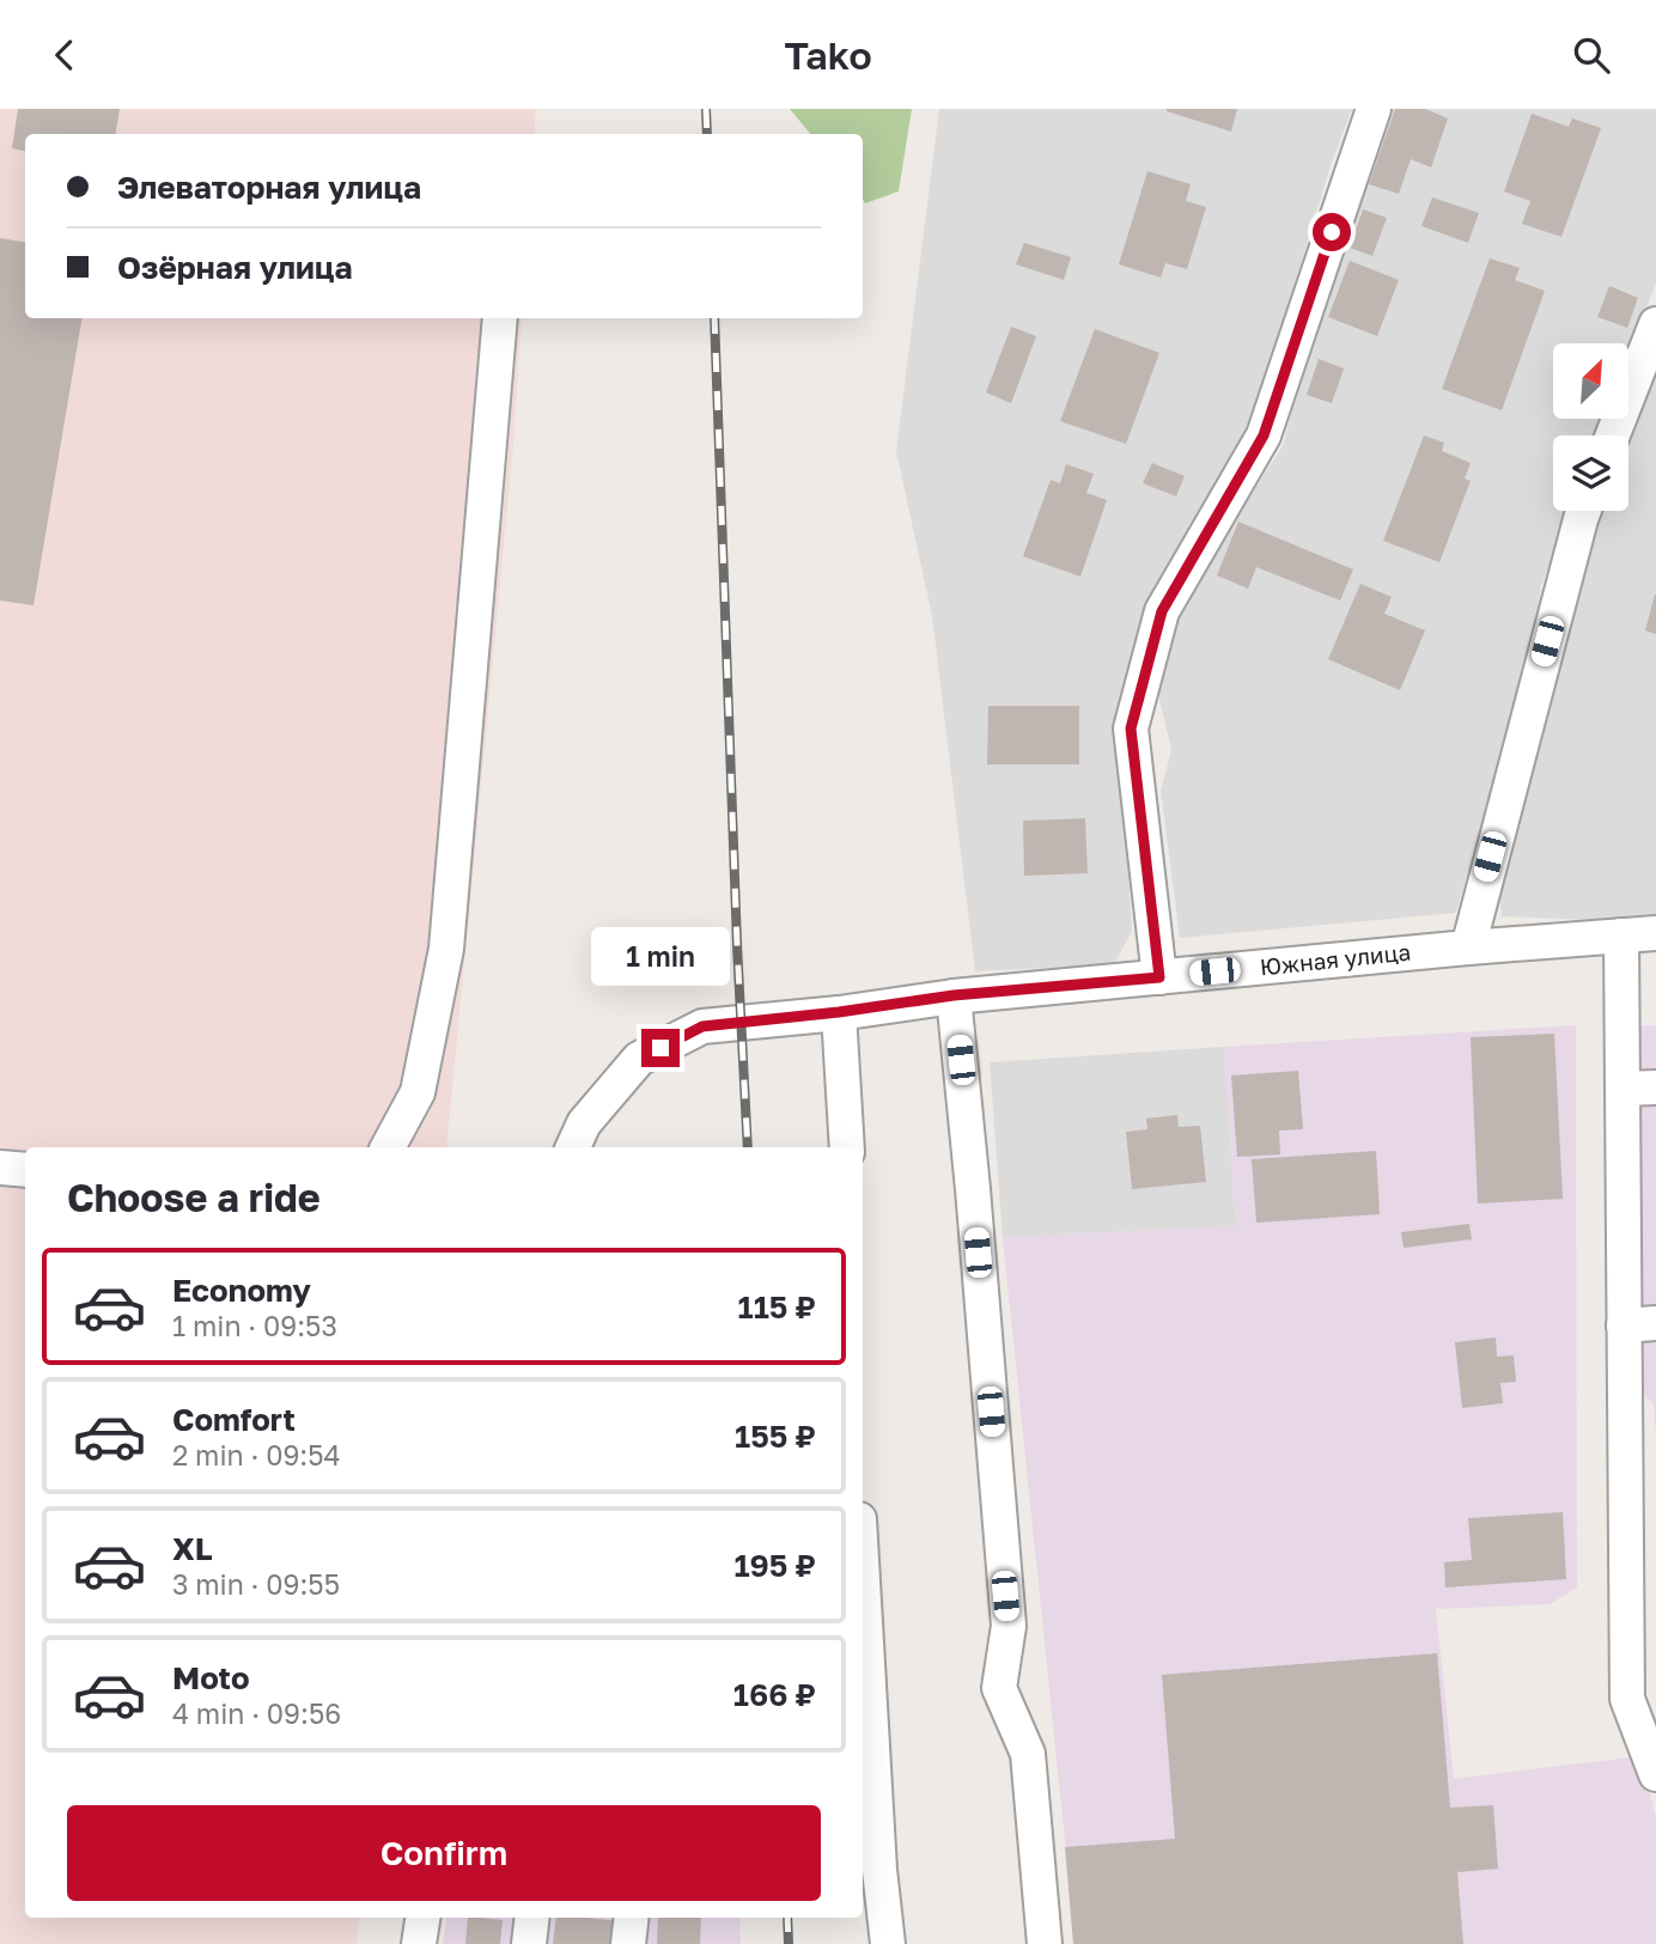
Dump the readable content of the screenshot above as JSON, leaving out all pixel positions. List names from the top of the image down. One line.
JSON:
{"streets":{"street":["Южная улица"]},"north":"top right","page":{"header":"Tako","banner":["Элеваторная улица","Озёрная улица"],"bubble":"1 min","heading":"Choose a ride","list":[{"name":"Economy","note":"1 min · 09:53","value":"115 ₽"},{"name":"Comfort","note":"2 min · 09:54","value":"155 ₽"},{"name":"XL","note":"3 min · 09:55","value":"195 ₽"},{"name":"Moto","note":"4 min · 09:56","value":"166 ₽"}],"buttons":"Confirm"}}
